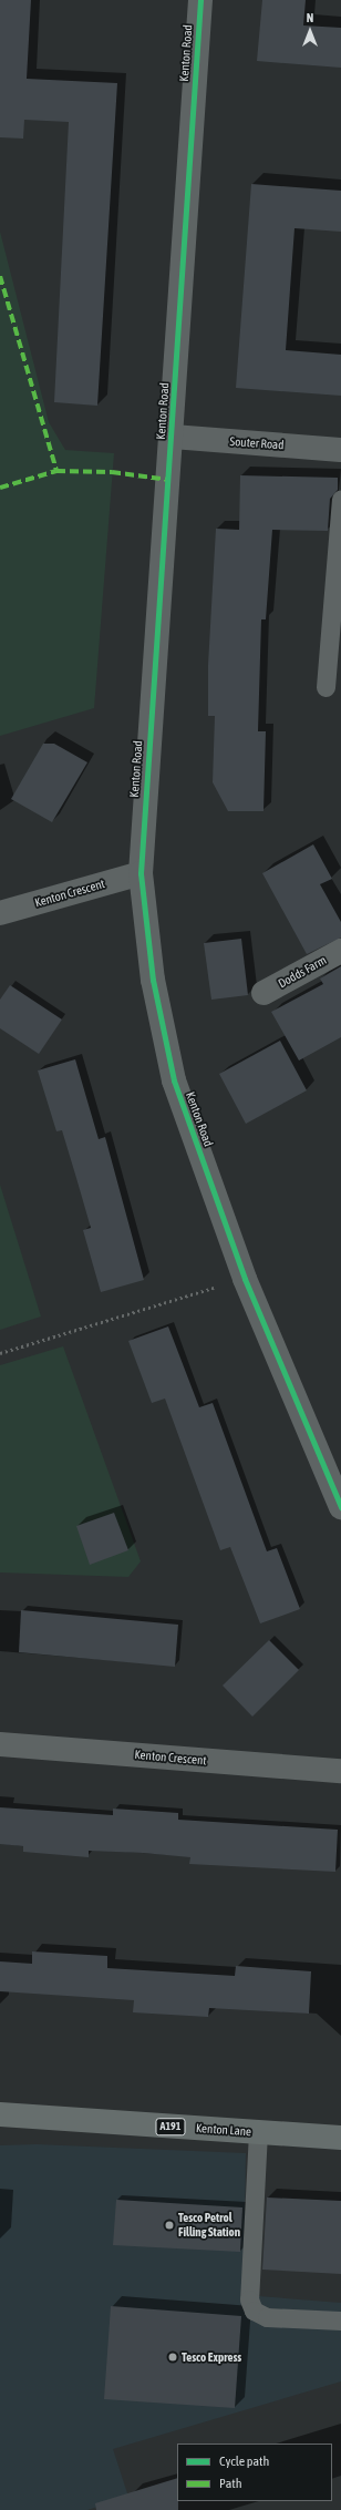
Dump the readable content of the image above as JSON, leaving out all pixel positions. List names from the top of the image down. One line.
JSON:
{"streets":{"main road":["A191","Kenton Lane"],"street":["Kenton Road","Souter Road","Kenton Crescent","Dodds Farm"]},"crossings":[["Kenton Road","Souter Road"],["Kenton Road","Kenton Crescent"]],"places":["Tesco Petrol Filling Station","Tesco Express"],"legend":["Cycle path","Path"],"north":"top"}
